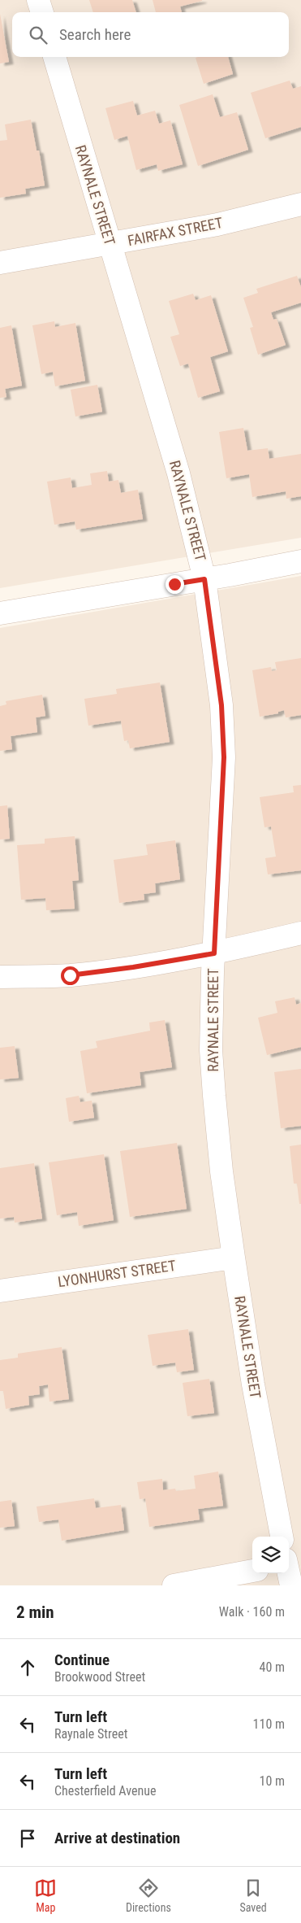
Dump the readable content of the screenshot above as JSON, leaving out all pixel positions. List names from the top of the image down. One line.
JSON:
{"streets":{"street":["RAYNALE STREET","FAIRFAX STREET","LYONHURST STREET"]},"crossings":[["RAYNALE STREET","FAIRFAX STREET"],["RAYNALE STREET","LYONHURST STREET"]],"page":{"search":"Search here","heading":["2 min","Walk · 160 m"],"list":[["Continue","Brookwood Street","40 m"],["Turn left","Raynale Street","110 m"],["Turn left","Chesterfield Avenue","10 m"],"Arrive at destination"],"nav":["Map","Directions","Saved"]}}
